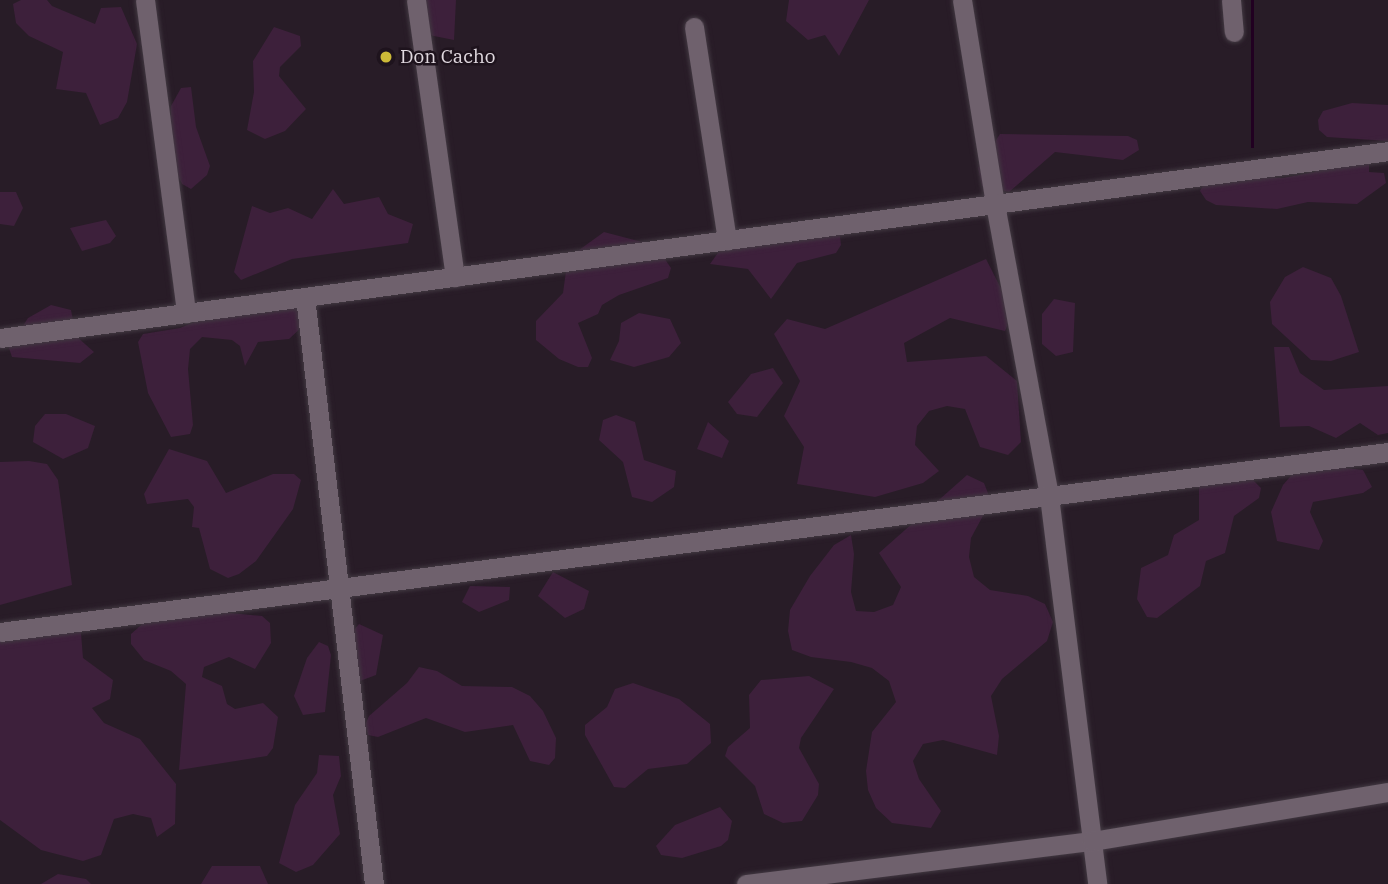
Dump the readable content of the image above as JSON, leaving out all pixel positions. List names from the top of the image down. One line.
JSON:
{"places":["Don Cacho"]}
